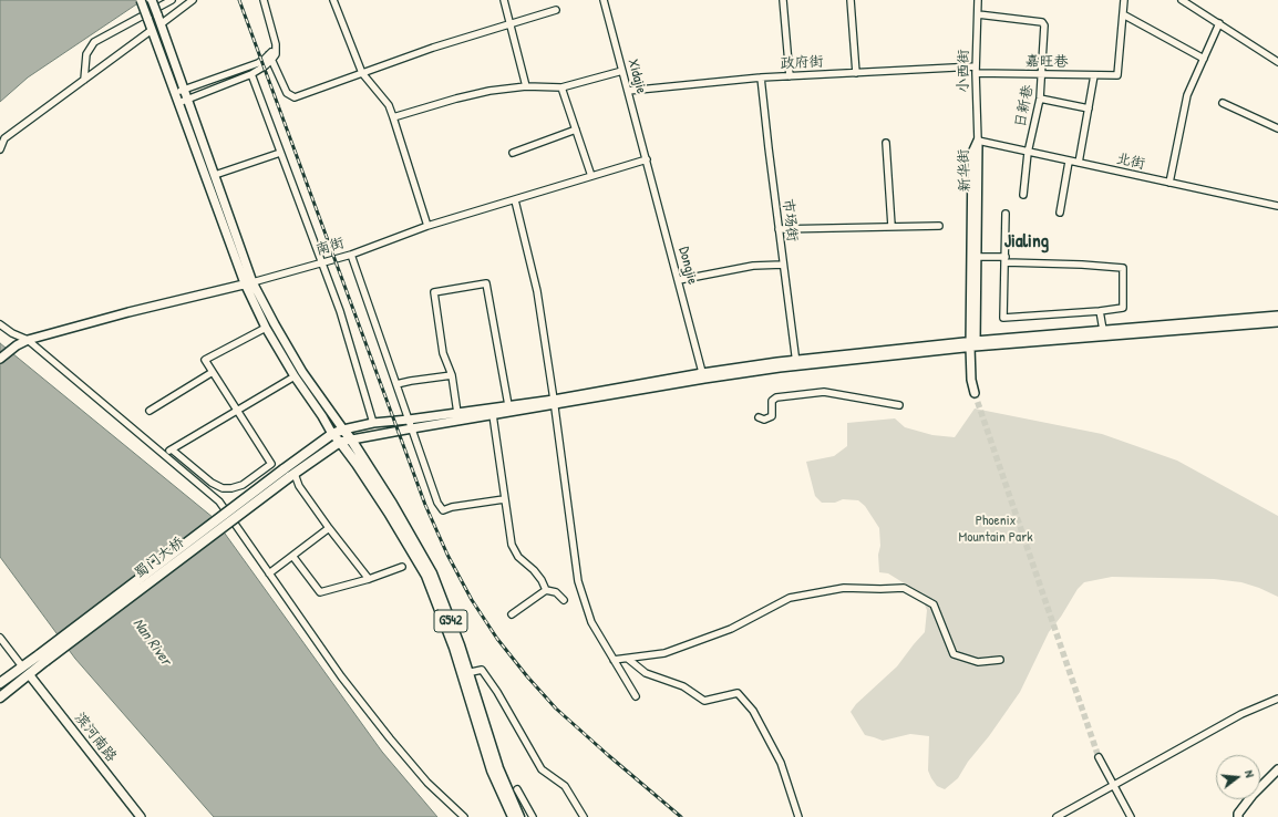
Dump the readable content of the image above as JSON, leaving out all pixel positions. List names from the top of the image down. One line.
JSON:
{"streets":{"highway":["蜀门大桥","G542"],"main road":["新华街","南街","滨河南路"],"street":["嘉旺巷","政府街","小西街","Xidajie","日新巷","北街","市场街","Dongjie"]},"crossings":[["嘉旺巷","政府街"],["嘉旺巷","小西街"],["嘉旺巷","日新巷"],["政府街","小西街"],["政府街","Xidajie"],["政府街","市场街"],["小西街","日新巷"],["小西街","北街"],["小西街","新华街"],["Xidajie","南街"],["Xidajie","Dongjie"],["日新巷","北街"],["北街","新华街"],["南街","Dongjie"]],"districts":["Jialing"],"water":["Nan River"],"parks":["Phoenix Mountain Park"],"north":"right"}
